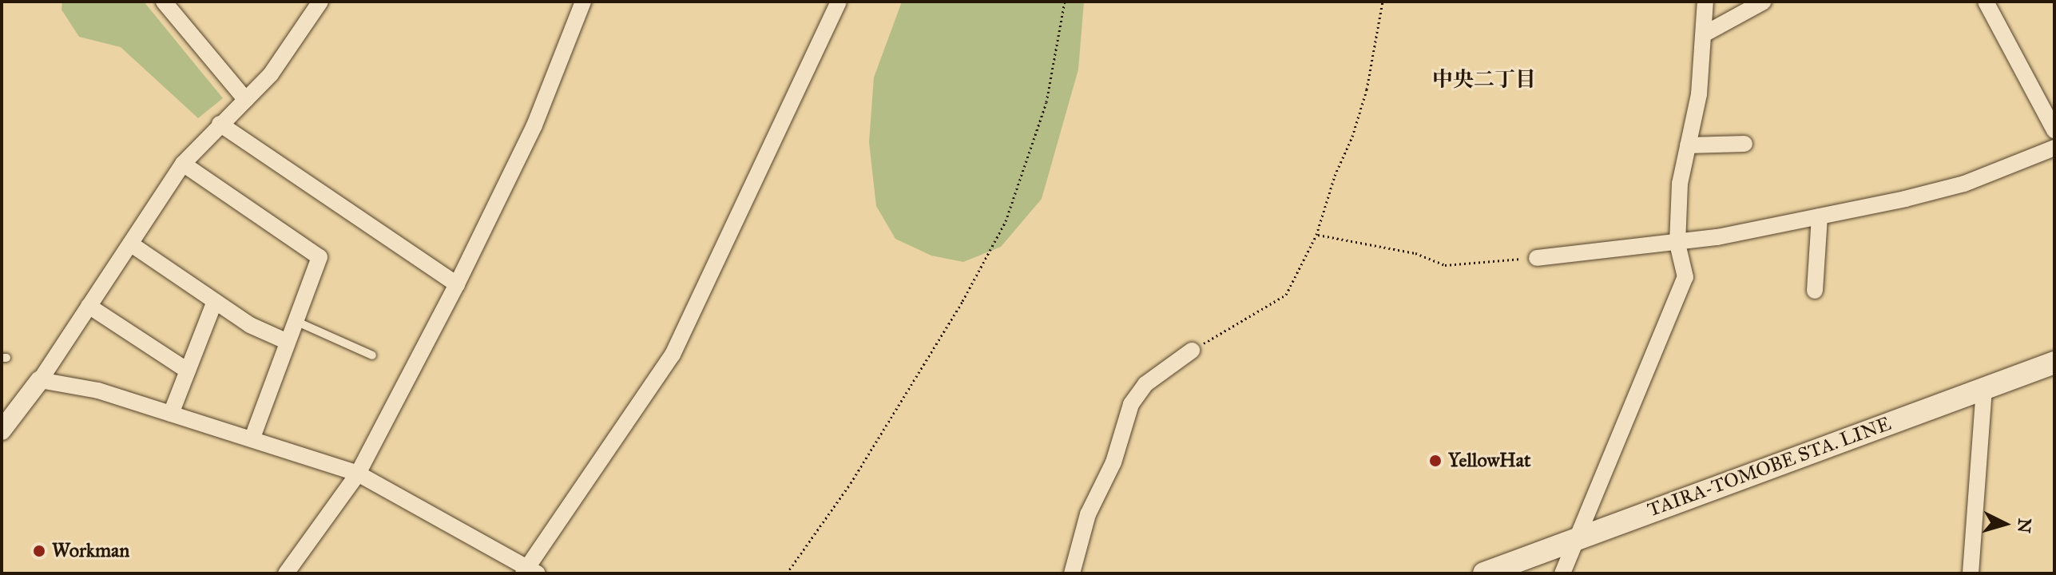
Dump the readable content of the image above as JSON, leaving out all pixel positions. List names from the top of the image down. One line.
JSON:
{"streets":{"main road":["TAIRA-TOMOBE STA. LINE"]},"districts":["中央二丁目"],"places":["YellowHat","Workman"],"north":"right"}
